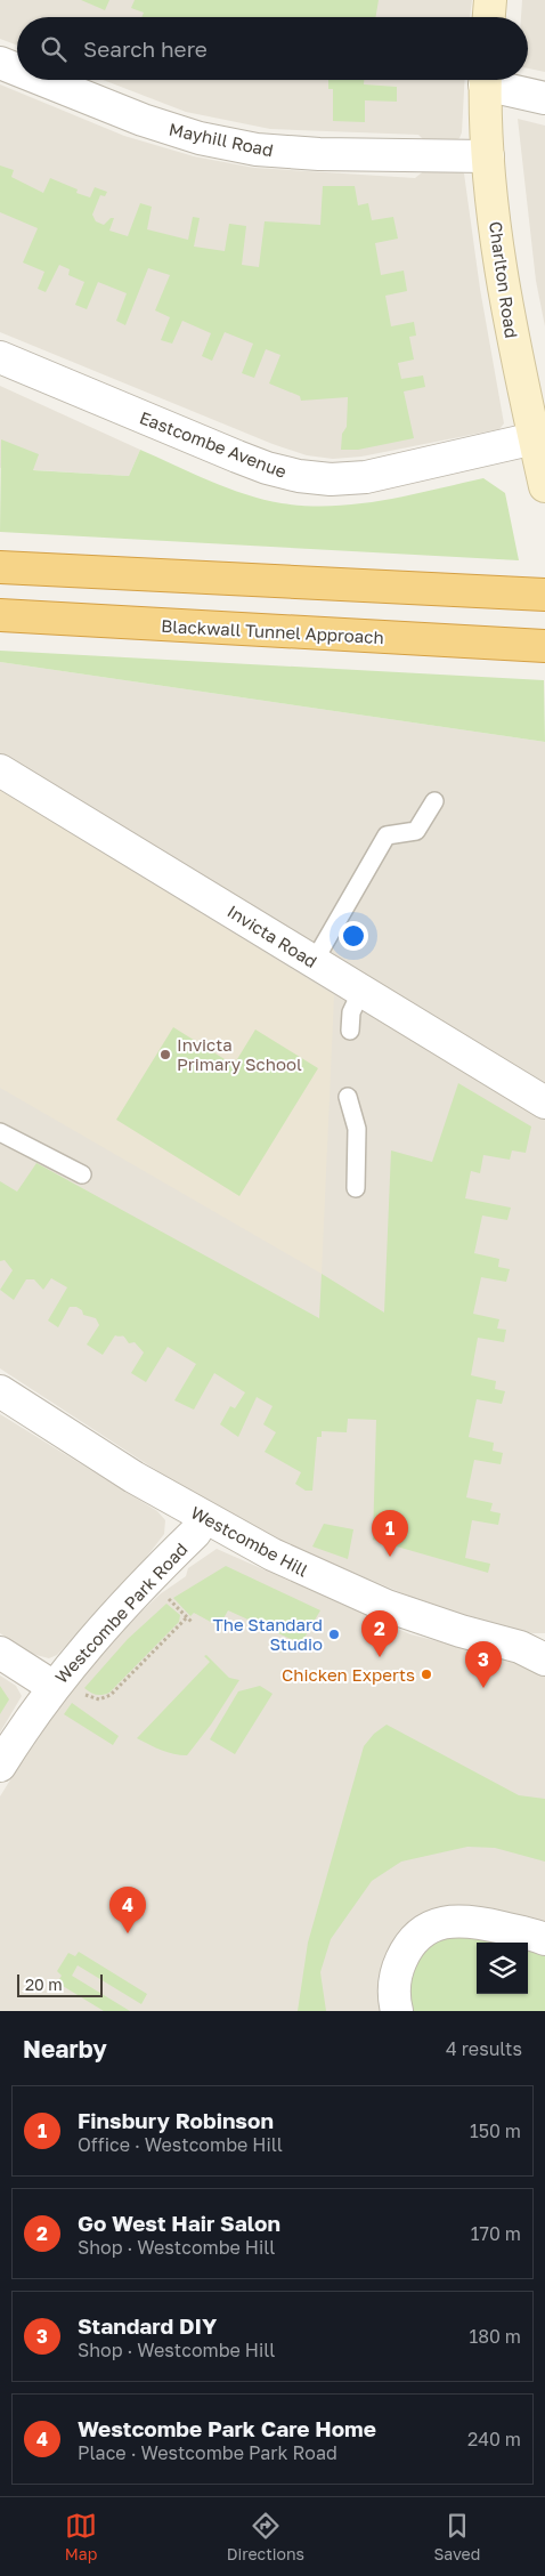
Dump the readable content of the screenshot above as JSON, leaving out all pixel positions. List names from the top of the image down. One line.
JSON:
{"streets":{"highway":["Blackwall Tunnel Approach"],"main road":["Charlton Road"],"street":["Mayhill Road","Eastcombe Avenue","Invicta Road","Westcombe Hill","Westcombe Park Road"]},"crossings":[["Mayhill Road","Charlton Road"],["Charlton Road","Eastcombe Avenue"],["Westcombe Hill","Westcombe Park Road"]],"places":["Invicta Primary School","The Standard Studio","Chicken Experts"],"scale_bar":"20 m","page":{"search":"Search here","pins":["1","2","3","4"],"scale":"20 m","heading":["Nearby","4 results"],"list":[{"mark":"1","name":"Finsbury Robinson","note":"Office · Westcombe Hill","value":"150 m"},{"mark":"2","name":"Go West Hair Salon","note":"Shop · Westcombe Hill","value":"170 m"},{"mark":"3","name":"Standard DIY","note":"Shop · Westcombe Hill","value":"180 m"},{"mark":"4","name":"Westcombe Park Care Home","note":"Place · Westcombe Park Road","value":"240 m"}],"nav":["Map","Directions","Saved"]}}
